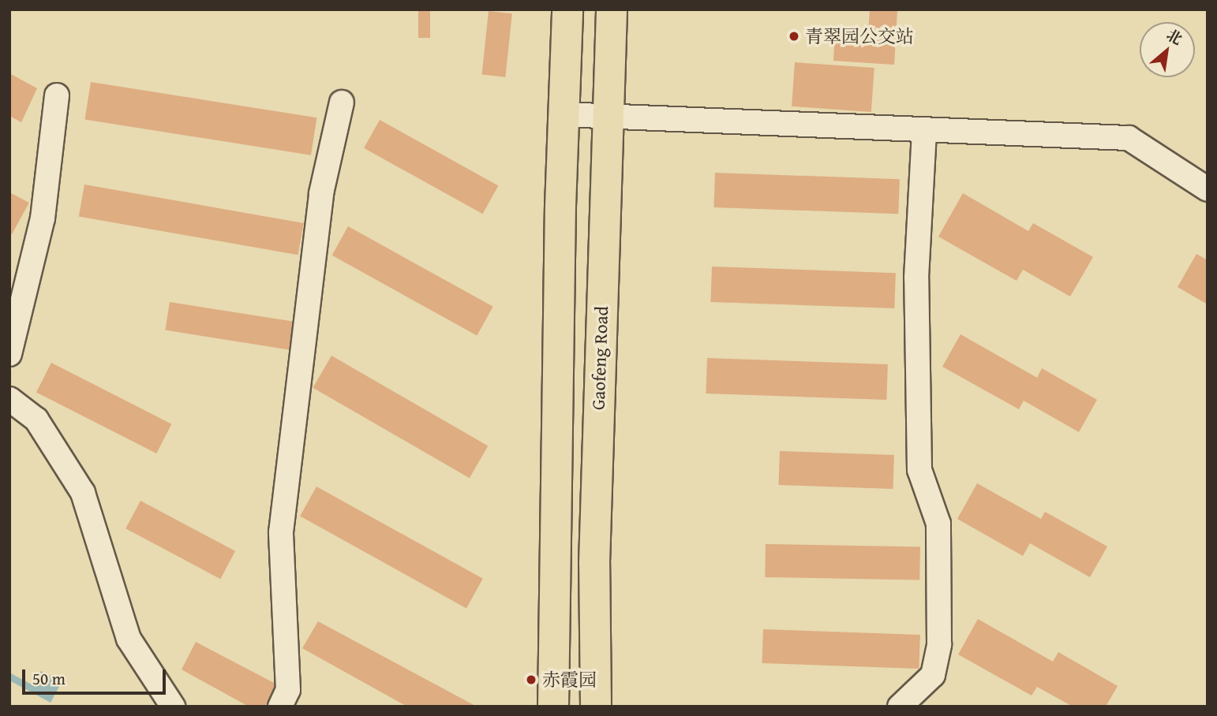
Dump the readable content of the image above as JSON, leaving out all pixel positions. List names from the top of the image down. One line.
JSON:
{"streets":{"main road":["Gaofeng Road"]},"places":["青翠园公交站","赤霞园"],"scale_bar":"50 m","north":"top right"}
